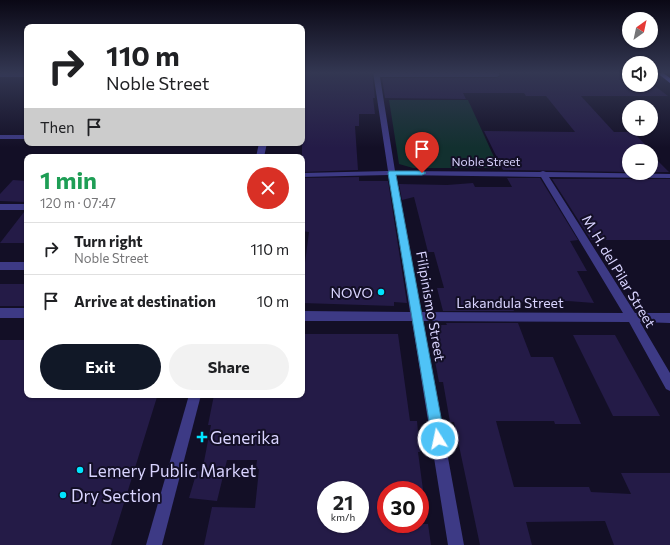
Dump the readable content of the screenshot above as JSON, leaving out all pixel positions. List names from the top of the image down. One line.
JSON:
{"streets":{"street":["Noble Street","M. H. del Pilar Street","Lakandula Street","Filipinismo Street"]},"crossings":[["Noble Street","M. H. del Pilar Street"],["Noble Street","Filipinismo Street"],["M. H. del Pilar Street","Lakandula Street"],["Lakandula Street","Filipinismo Street"]],"places":{"other":["NOVO","Lemery Public Market","Dry Section"],"health":["Generika"]},"north":"top right","page":{"map_buttons":["+","−"],"turn":["110 m","Noble Street"],"then":"Then","heading":["1 min","120 m · 07:47"],"list":[{"name":"Turn right","note":"Noble Street","value":"110 m"},{"name":"Arrive at destination","value":"10 m"}],"buttons":["Exit","Share"],"speed":"21 km/h","limit":"30"}}
